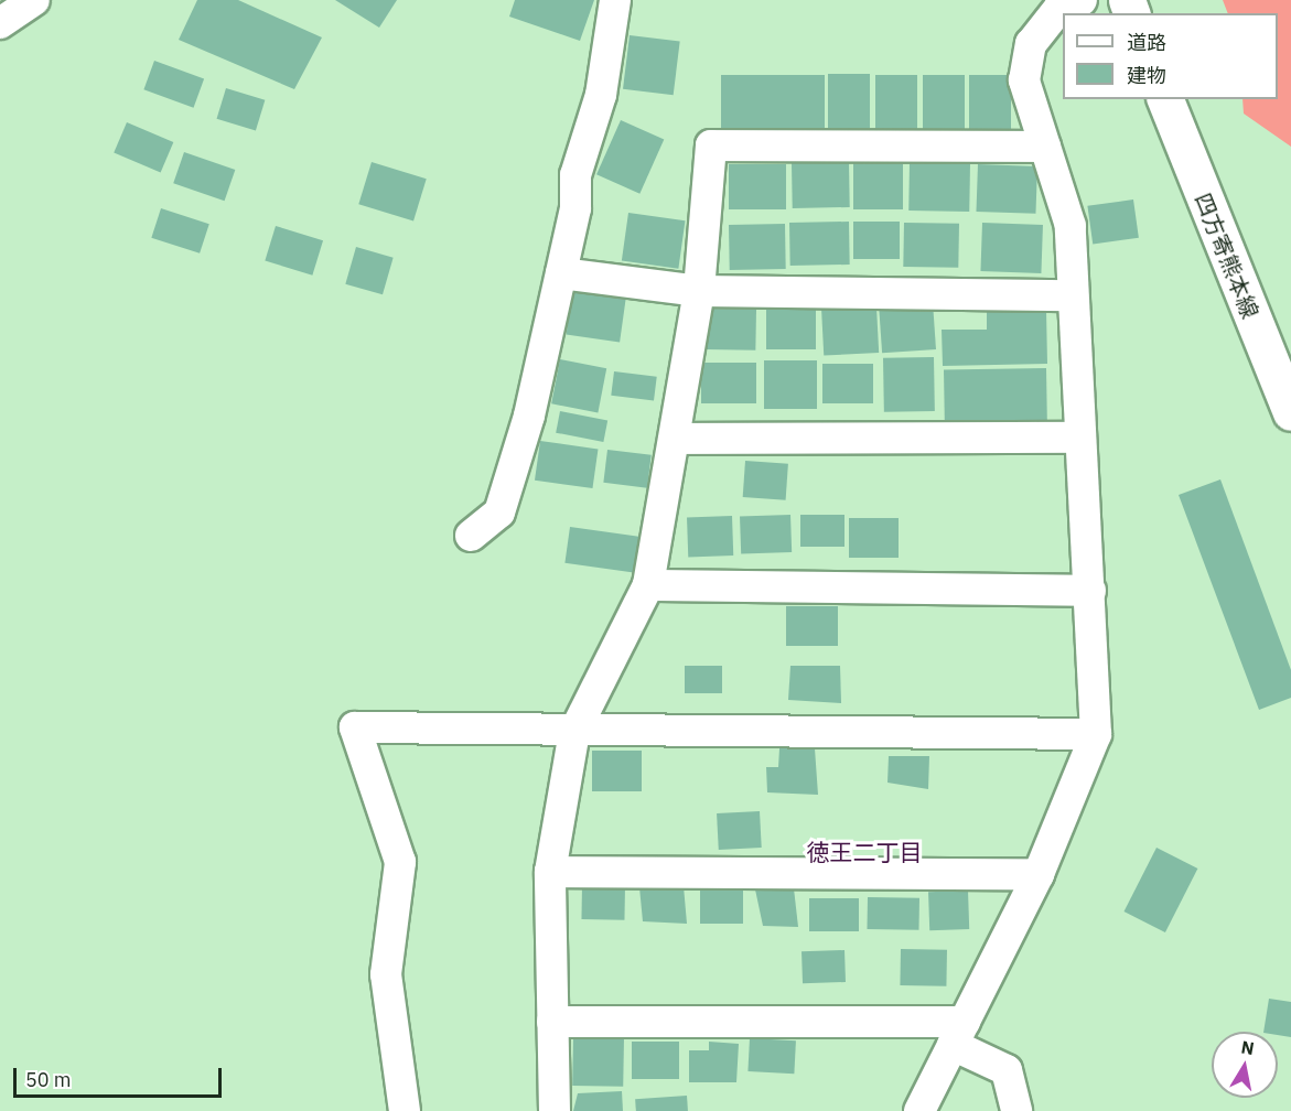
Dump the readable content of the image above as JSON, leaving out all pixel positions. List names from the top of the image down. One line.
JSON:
{"streets":{"main road":["四方寄熊本線"]},"districts":["徳王二丁目"],"legend":["道路","建物"],"scale_bar":"50 m","north":"top"}
